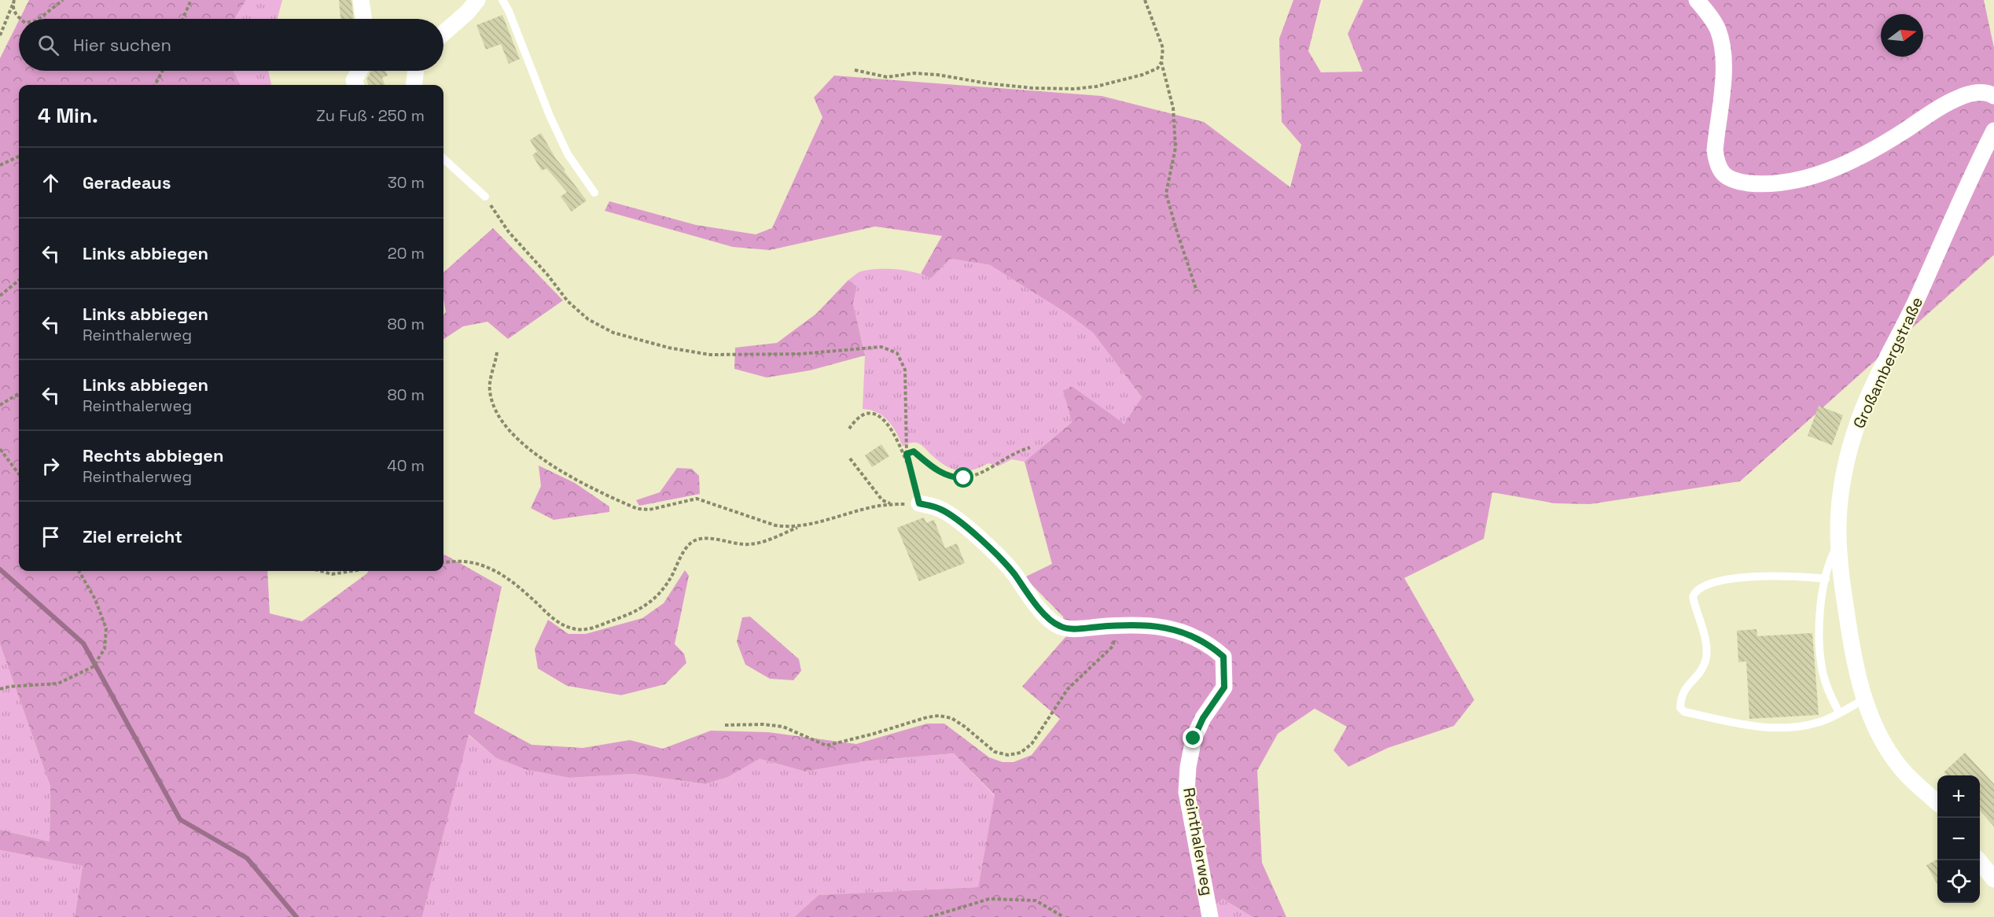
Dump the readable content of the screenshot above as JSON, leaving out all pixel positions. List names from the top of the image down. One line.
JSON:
{"streets":{"street":["Großambergstraße","Reinthalerweg"]},"north":"right","page":{"search":"Hier suchen","heading":["4 Min.","Zu Fuß · 250 m"],"list":[["Geradeaus","30 m"],["Links abbiegen","20 m"],["Links abbiegen","Reinthalerweg","80 m"],["Links abbiegen","Reinthalerweg","80 m"],["Rechts abbiegen","Reinthalerweg","40 m"],"Ziel erreicht"],"map_buttons":["+","−"]}}
